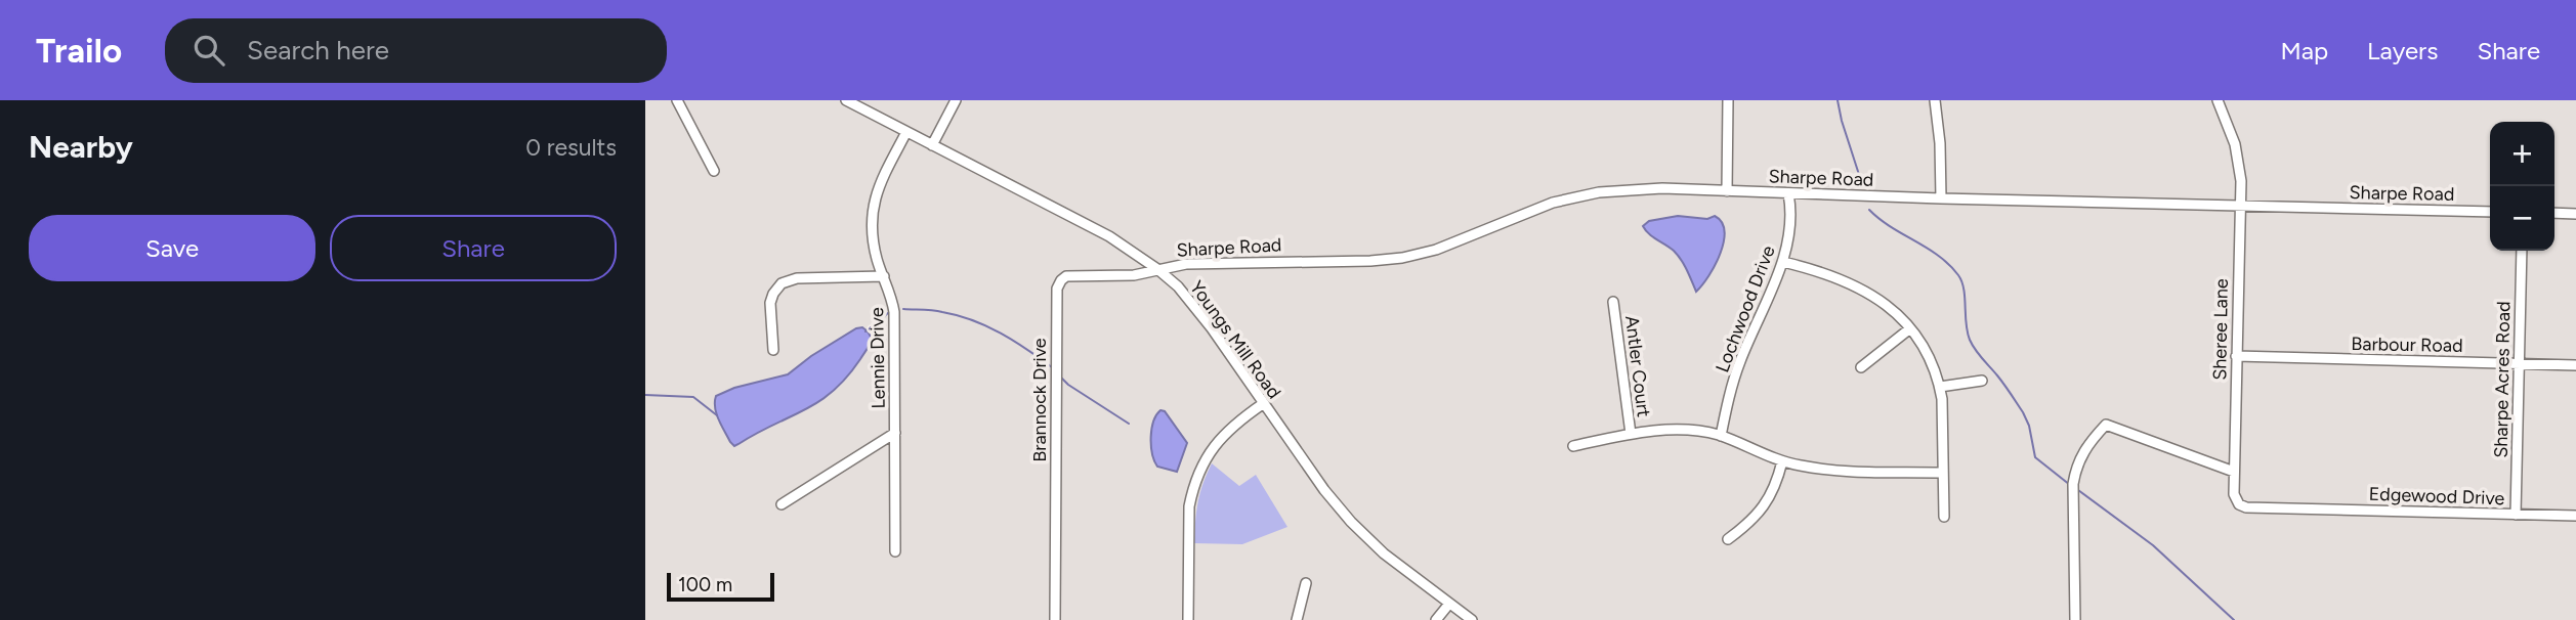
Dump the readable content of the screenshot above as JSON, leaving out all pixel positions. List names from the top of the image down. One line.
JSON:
{"streets":{"street":["Sharpe Road","Lochwood Drive","Sheree Lane","Youngs Mill Road","Barbour Road","Lennie Drive","Antler Court","Sharpe Acres Road","Brannock Drive","Edgewood Drive"]},"crossings":[["Sharpe Road","Lochwood Drive"],["Sharpe Road","Sheree Lane"],["Sharpe Road","Youngs Mill Road"],["Sharpe Road","Brannock Drive"],["Sheree Lane","Barbour Road"],["Sheree Lane","Edgewood Drive"],["Youngs Mill Road","Lennie Drive"],["Youngs Mill Road","Brannock Drive"],["Barbour Road","Sharpe Acres Road"],["Sharpe Acres Road","Edgewood Drive"]],"scale_bar":"100 m","page":{"header":"Trailo","search":"Search here","nav":["Map","Layers","Share"],"heading":["Nearby","0 results"],"map_buttons":["+","−"],"buttons":["Save","Share"],"scale":"100 m"}}
